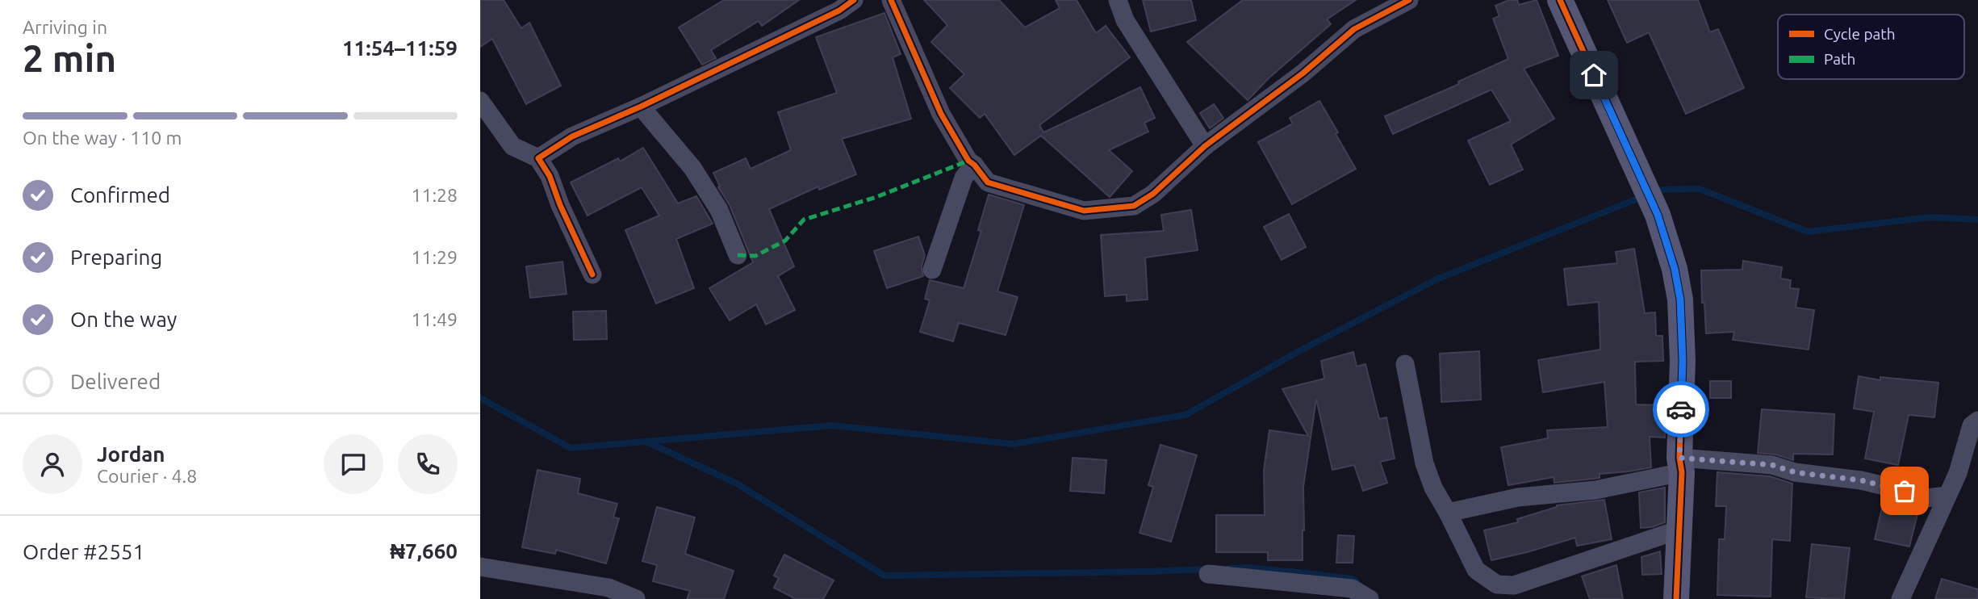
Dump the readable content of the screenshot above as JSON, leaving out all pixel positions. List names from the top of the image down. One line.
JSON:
{"legend":["Cycle path","Path"],"page":{"heading":["2 min","Arriving in","11:54–11:59"],"panel":["Jordan","Courier · 4.8","Order #2551","₦7,660"],"bar":"On the way · 110 m","list":[["Confirmed","11:28"],["Preparing","11:29"],["On the way","11:49"],"Delivered"]}}
